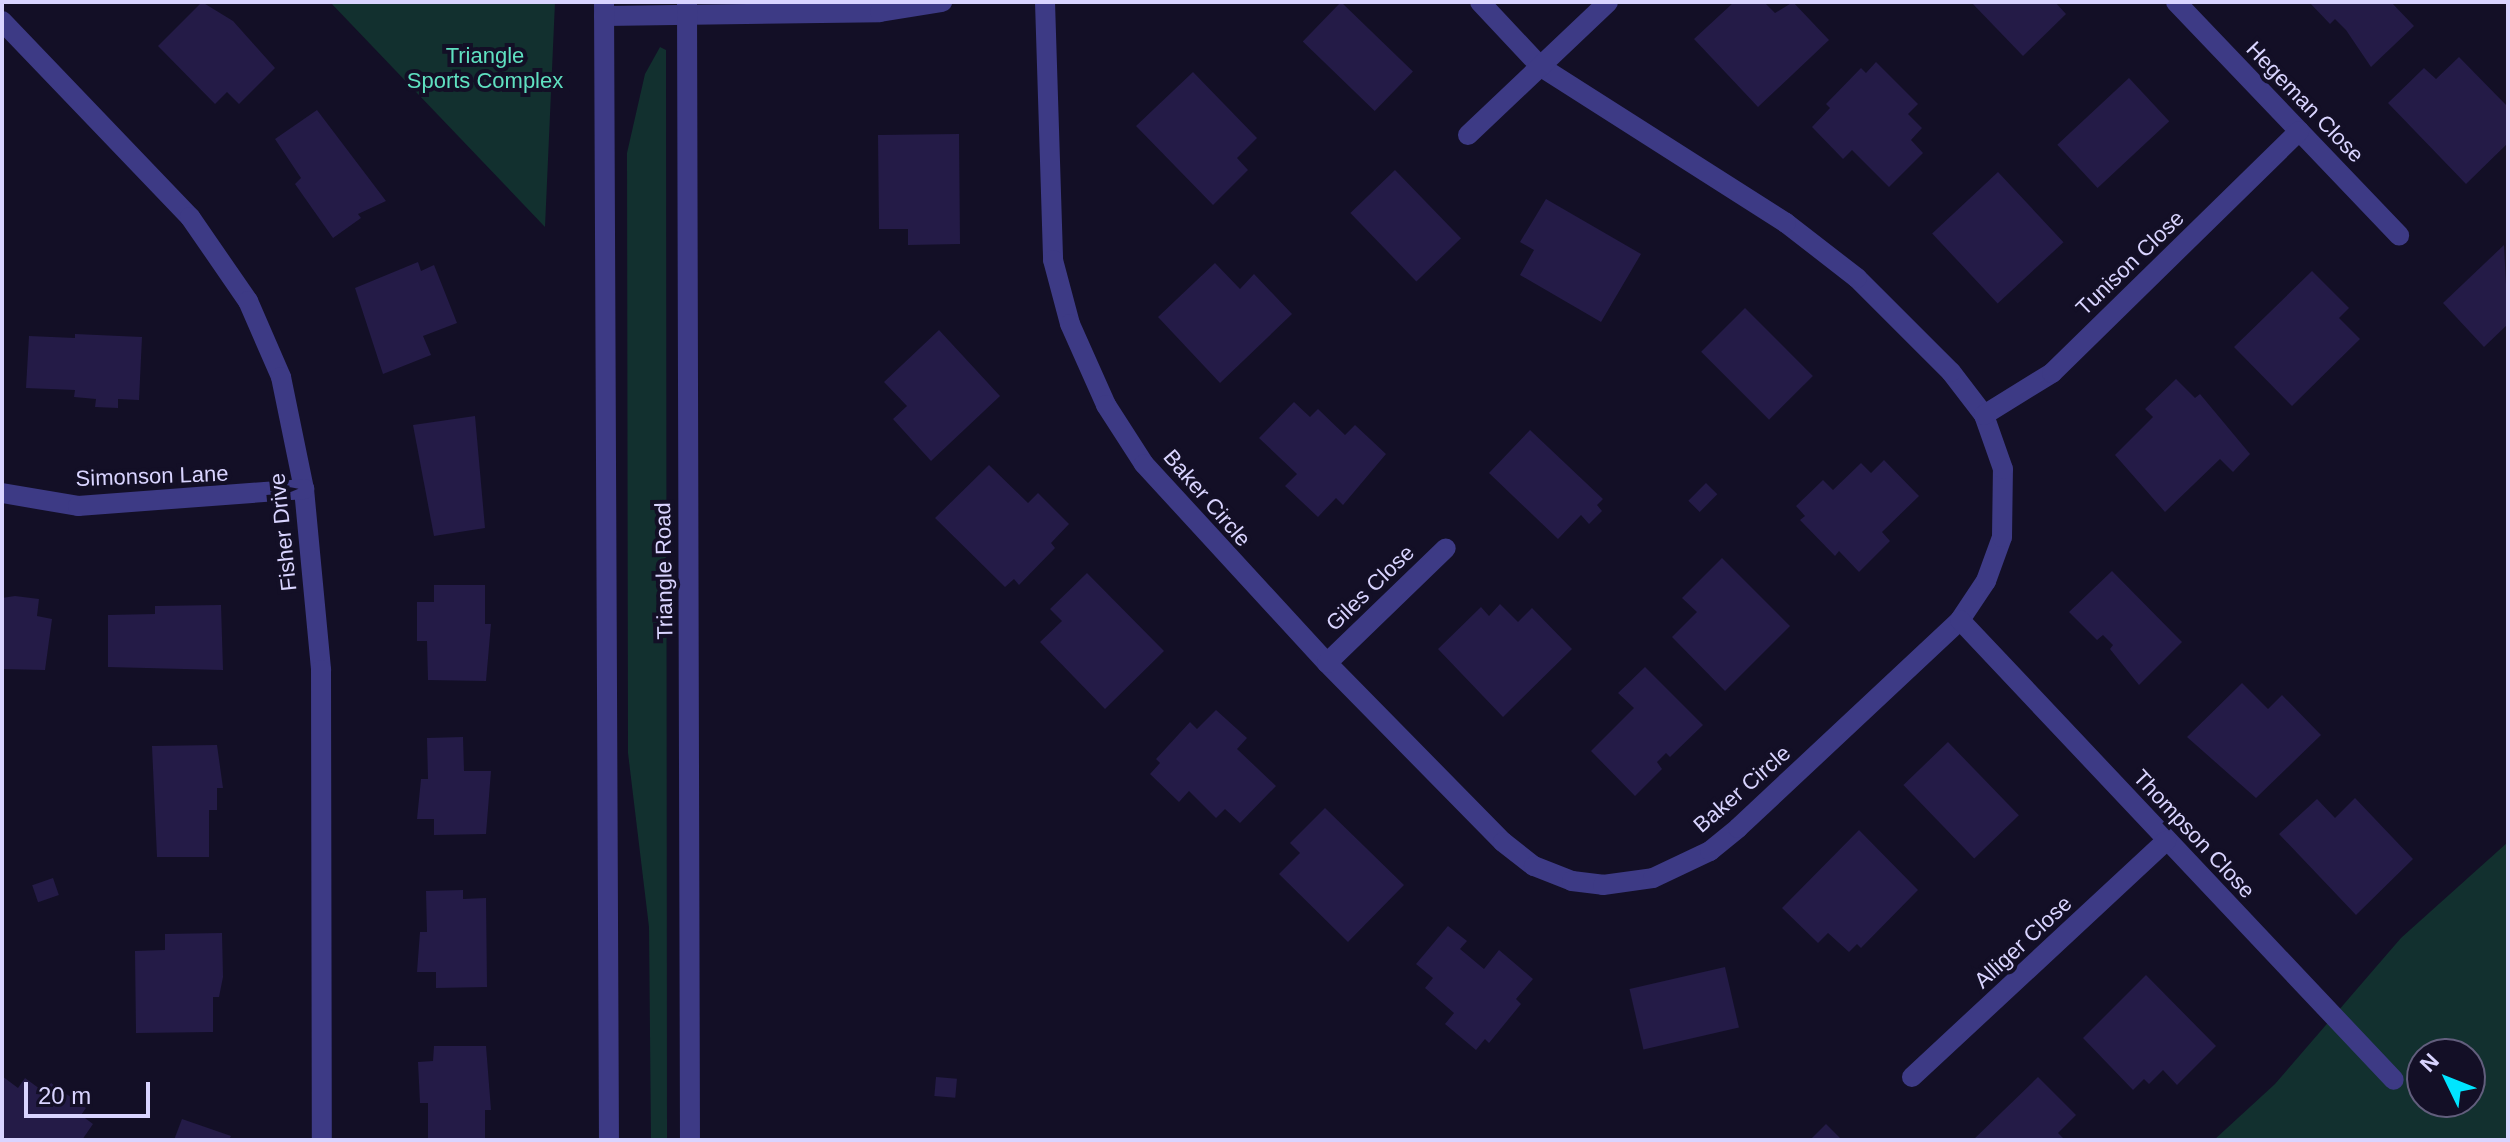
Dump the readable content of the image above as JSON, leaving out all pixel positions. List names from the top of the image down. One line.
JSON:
{"streets":{"street":["Hegeman Close","Tunison Close","Simonson Lane","Baker Circle","Fisher Drive","Triangle Road","Giles Close","Thompson Close","Alliger Close"]},"crossings":[["Hegeman Close","Tunison Close"],["Tunison Close","Baker Circle"],["Simonson Lane","Fisher Drive"],["Baker Circle","Giles Close"],["Baker Circle","Thompson Close"],["Thompson Close","Alliger Close"]],"parks":["Triangle Sports Complex"],"scale_bar":"20 m","north":"top left"}
